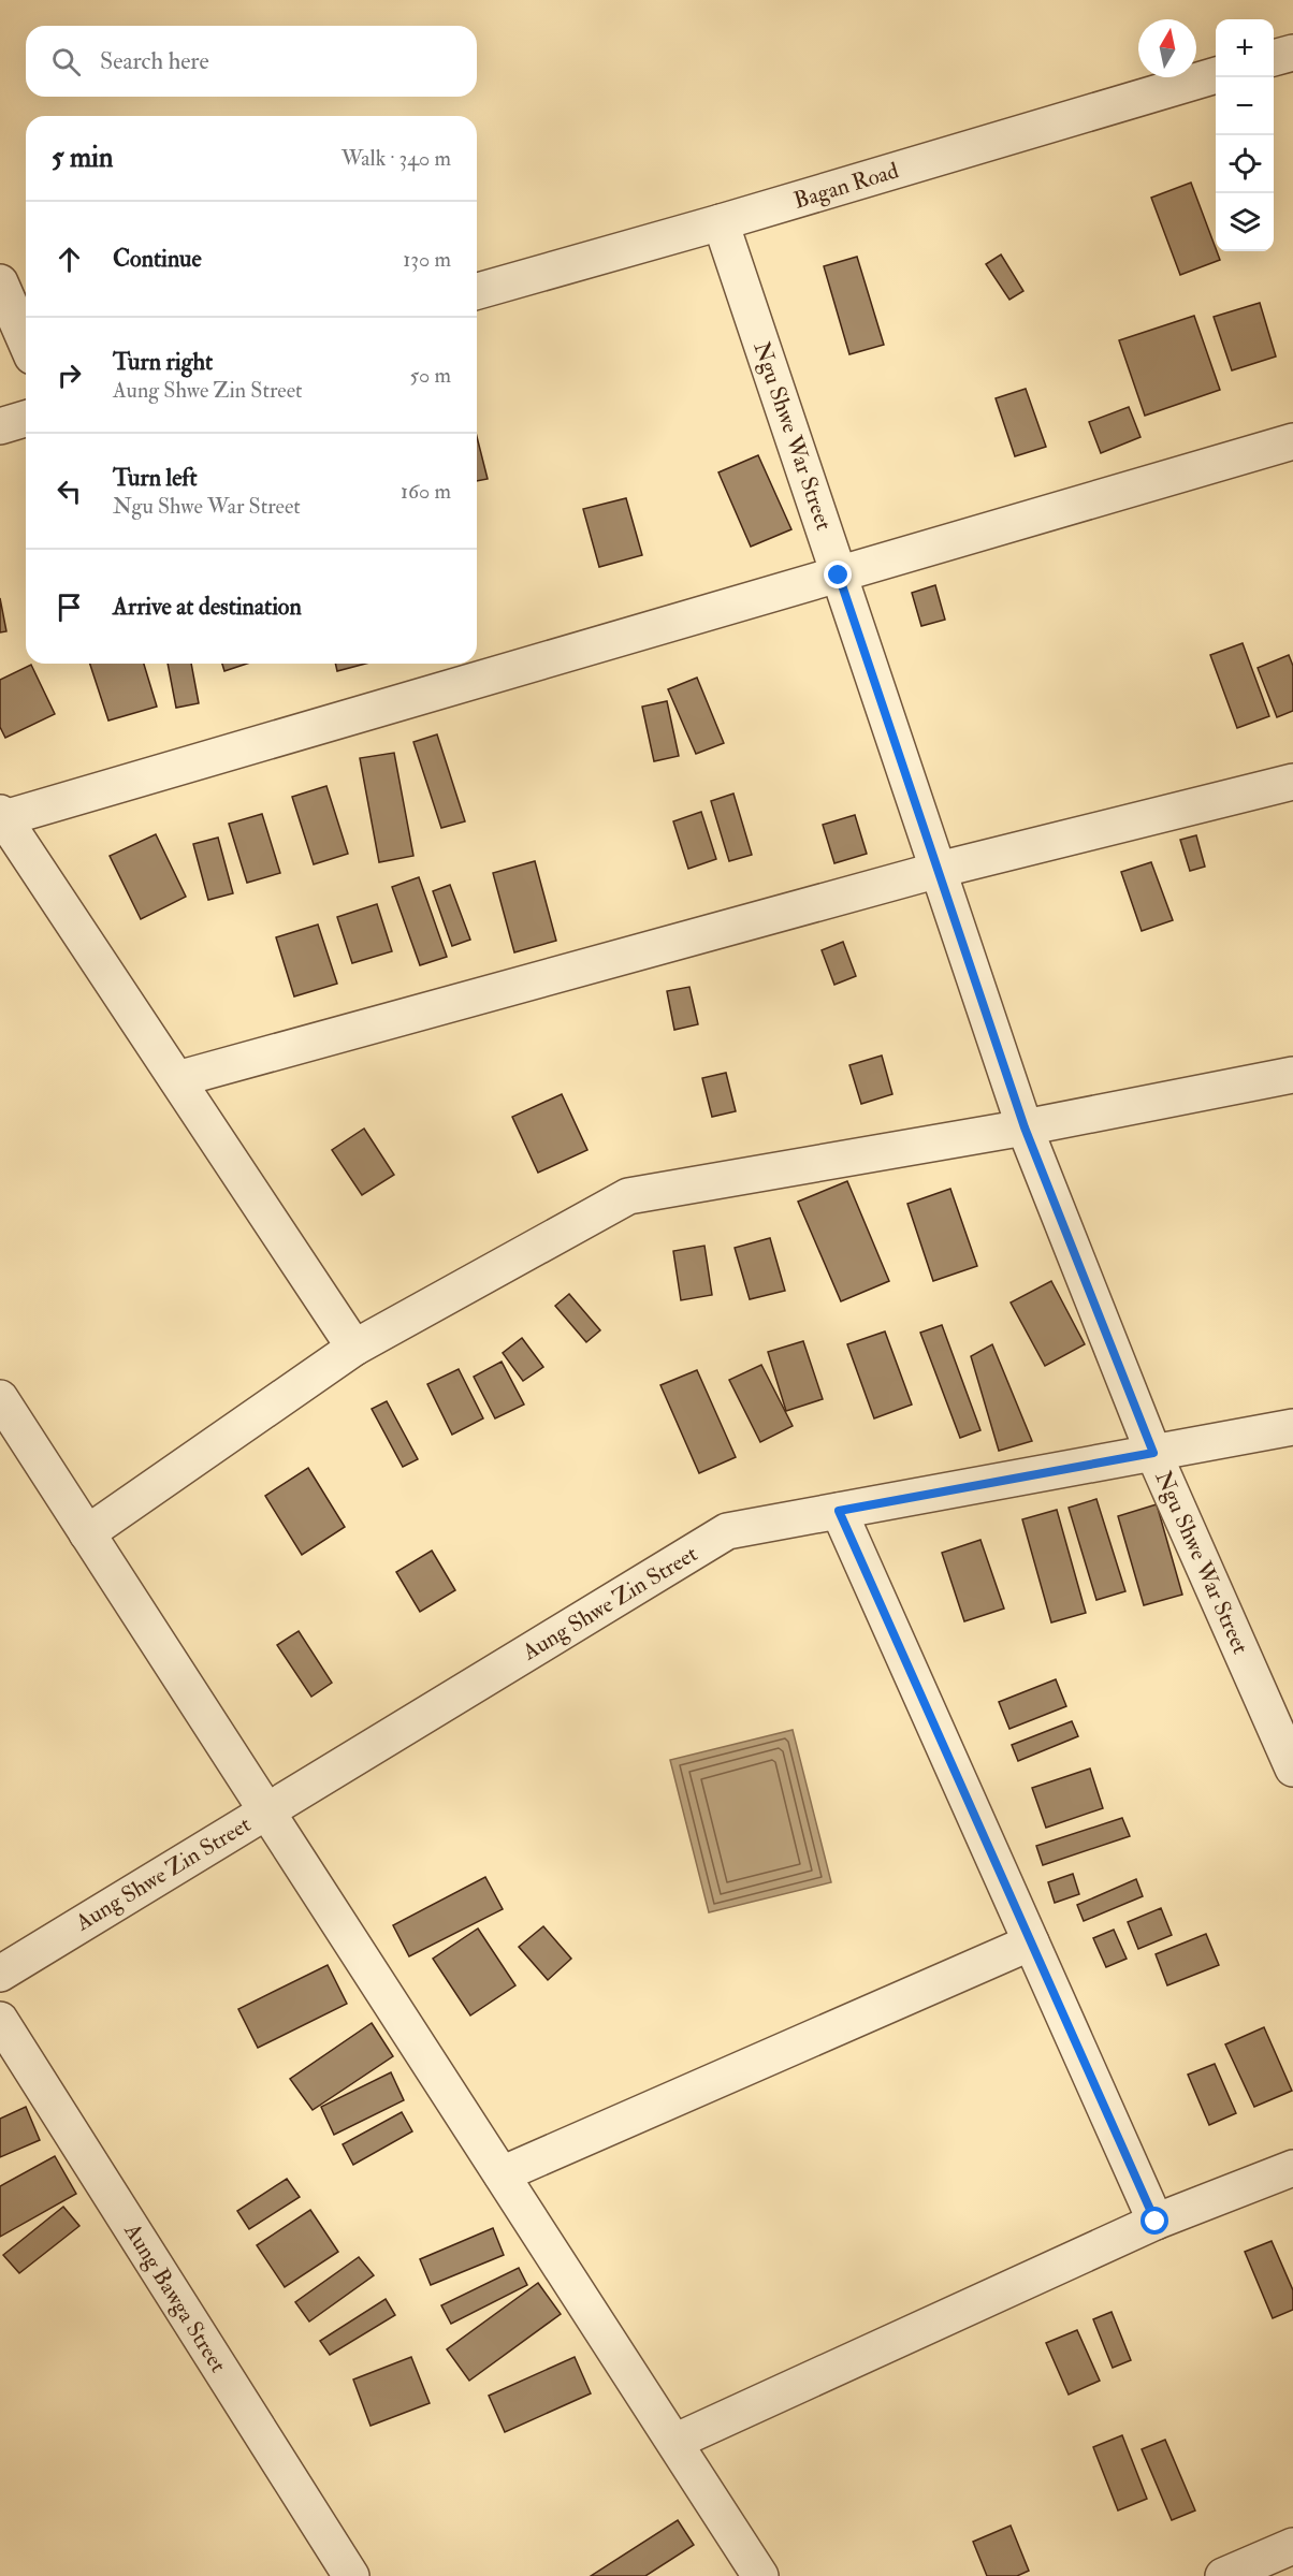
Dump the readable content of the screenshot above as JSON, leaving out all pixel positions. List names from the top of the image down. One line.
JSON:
{"streets":{"street":["Bagan Road","Ngu Shwe War Street","Aung Shwe Zin Street","Aung Bawga Street"]},"crossings":[["Bagan Road","Ngu Shwe War Street"],["Ngu Shwe War Street","Aung Shwe Zin Street"]],"north":"top","page":{"map_buttons":["+","−"],"search":"Search here","heading":["5 min","Walk · 340 m"],"list":[["Continue","130 m"],["Turn right","Aung Shwe Zin Street","50 m"],["Turn left","Ngu Shwe War Street","160 m"],"Arrive at destination"]}}
